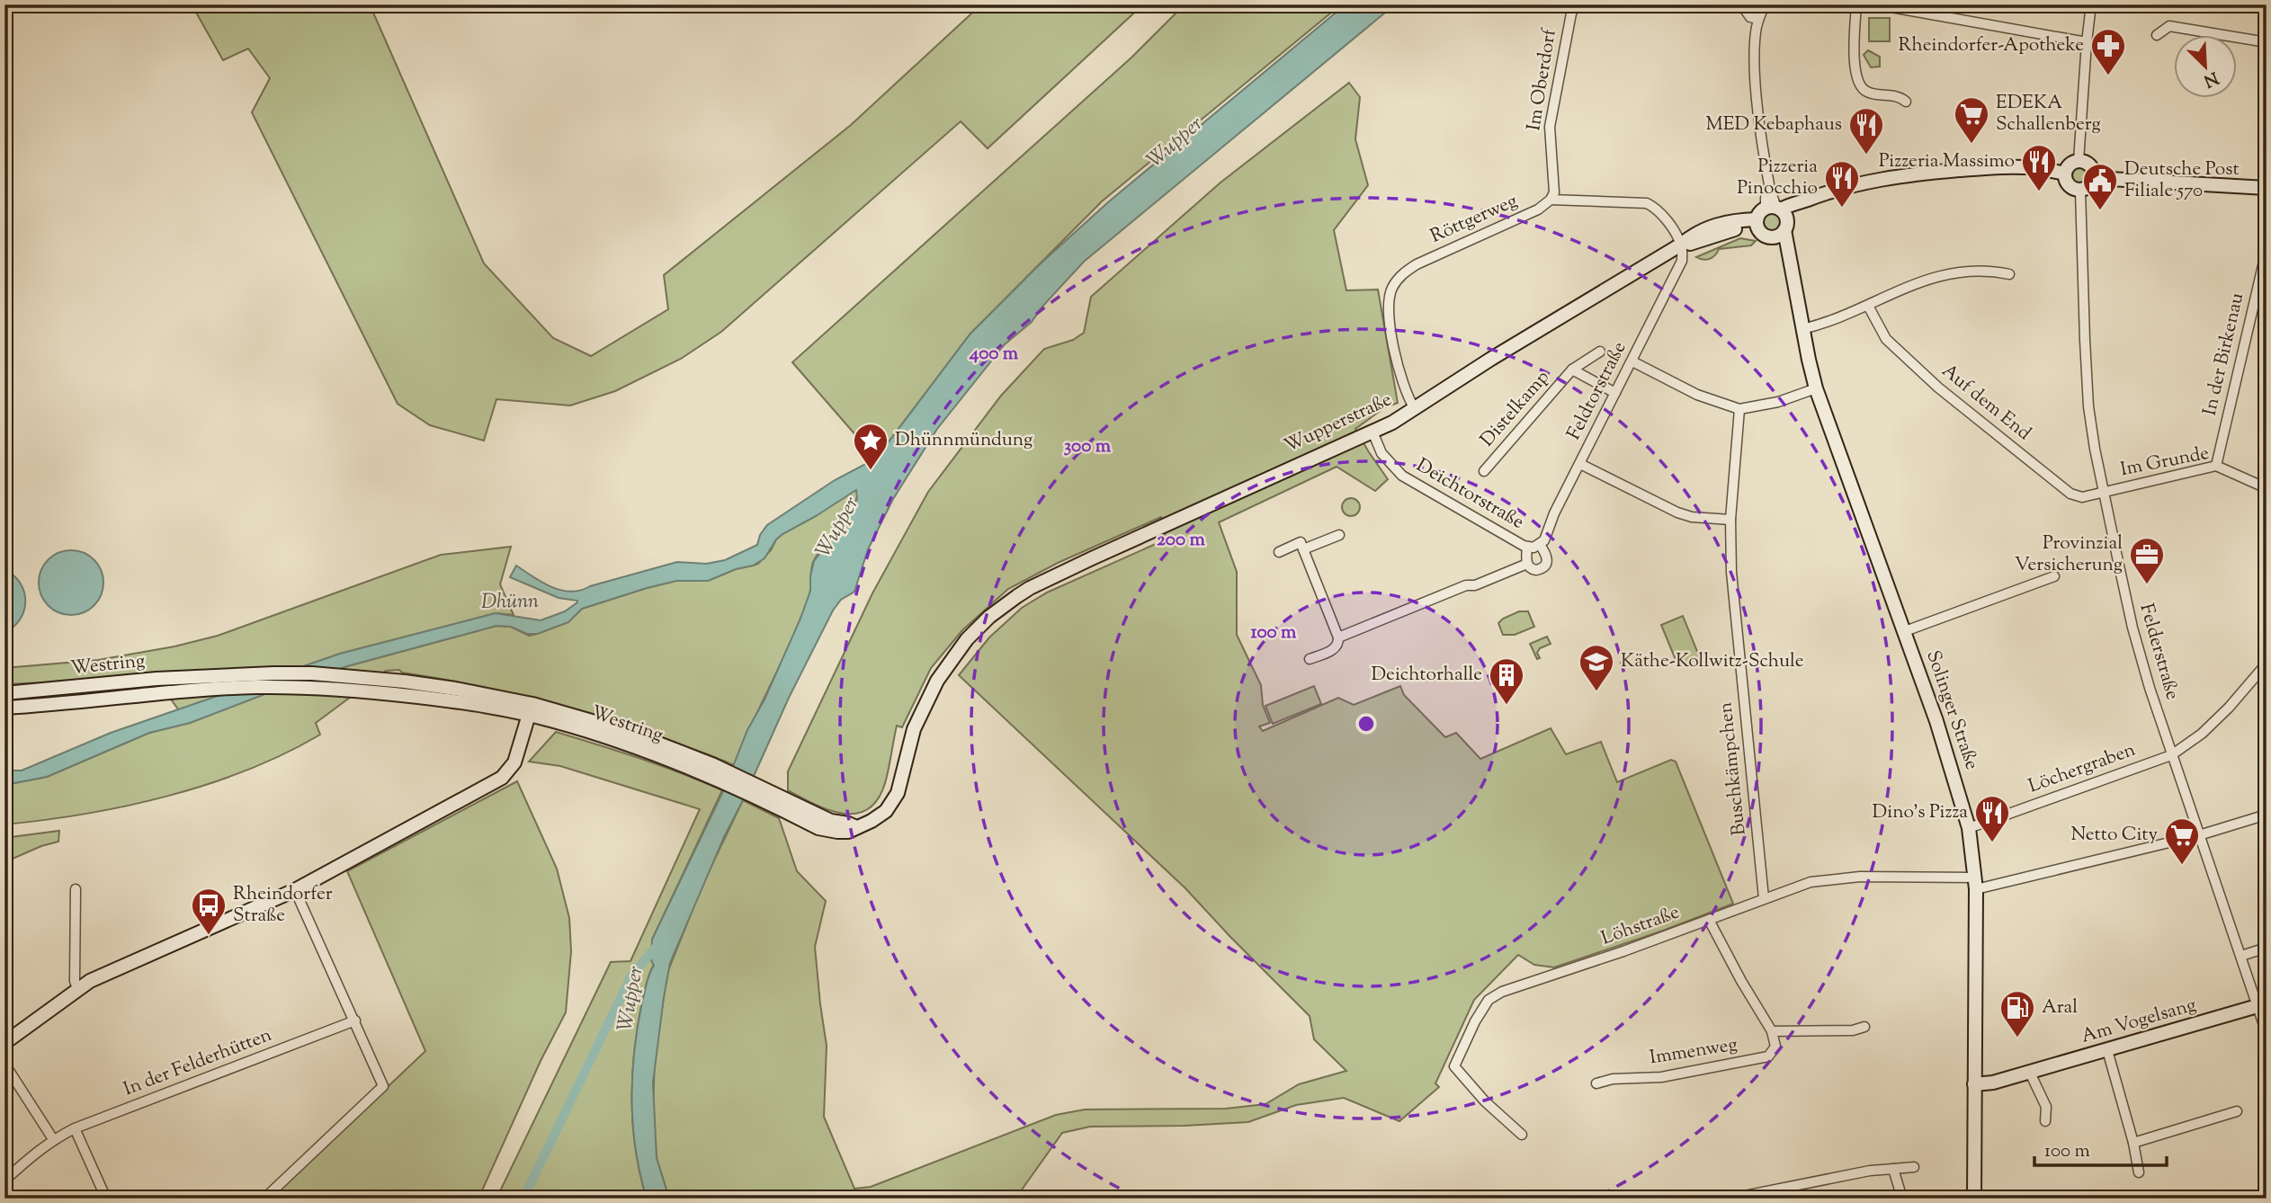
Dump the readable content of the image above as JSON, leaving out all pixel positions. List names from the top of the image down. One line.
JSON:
{"streets":{"main road":["Wupperstraße","Westring","Solinger Straße","Am Vogelsang"],"street":["Im Oberdorf","Röttgerweg","In der Birkenau","Feldtorstraße","Auf dem End","Distelkamp","Im Grunde","Deichtorstraße","Felderstraße","Buschkämpchen","Löchergraben","Löhstraße","Immenweg","In der Felderhütten"]},"crossings":[["Im Oberdorf","Röttgerweg"],["Röttgerweg","Wupperstraße"],["In der Birkenau","Im Grunde"],["Feldtorstraße","Distelkamp"],["Feldtorstraße","Wupperstraße"],["Feldtorstraße","Deichtorstraße"],["Auf dem End","Im Grunde"],["Auf dem End","Felderstraße"],["Wupperstraße","Deichtorstraße"],["Wupperstraße","Westring"],["Im Grunde","Felderstraße"],["Felderstraße","Löchergraben"],["Felderstraße","Löhstraße"],["Felderstraße","Am Vogelsang"],["Solinger Straße","Löchergraben"],["Solinger Straße","Löhstraße"],["Solinger Straße","Am Vogelsang"],["Buschkämpchen","Löhstraße"]],"water":["Wupper","Dhünn"],"places":{"pharmacy":["Rheindorfer-Apotheke"],"supermarket":["EDEKA Schallenberg","Netto City"],"restaurant":["MED Kebaphaus","Pizzeria Massimo","Pizzeria Pinocchio","Dino's Pizza"],"public building":["Deutsche Post Filiale 570"],"place":["Dhünnmündung"],"office":["Provinzial Versicherung"],"school or university":["Käthe-Kollwitz-Schule"],"building":["Deichtorhalle"],"bus stop":["Rheindorfer Straße"],"fuel station":["Aral"]},"scale_bar":"100 m","north":"bottom right","rings":["400 m","300 m","200 m","100 m"]}
